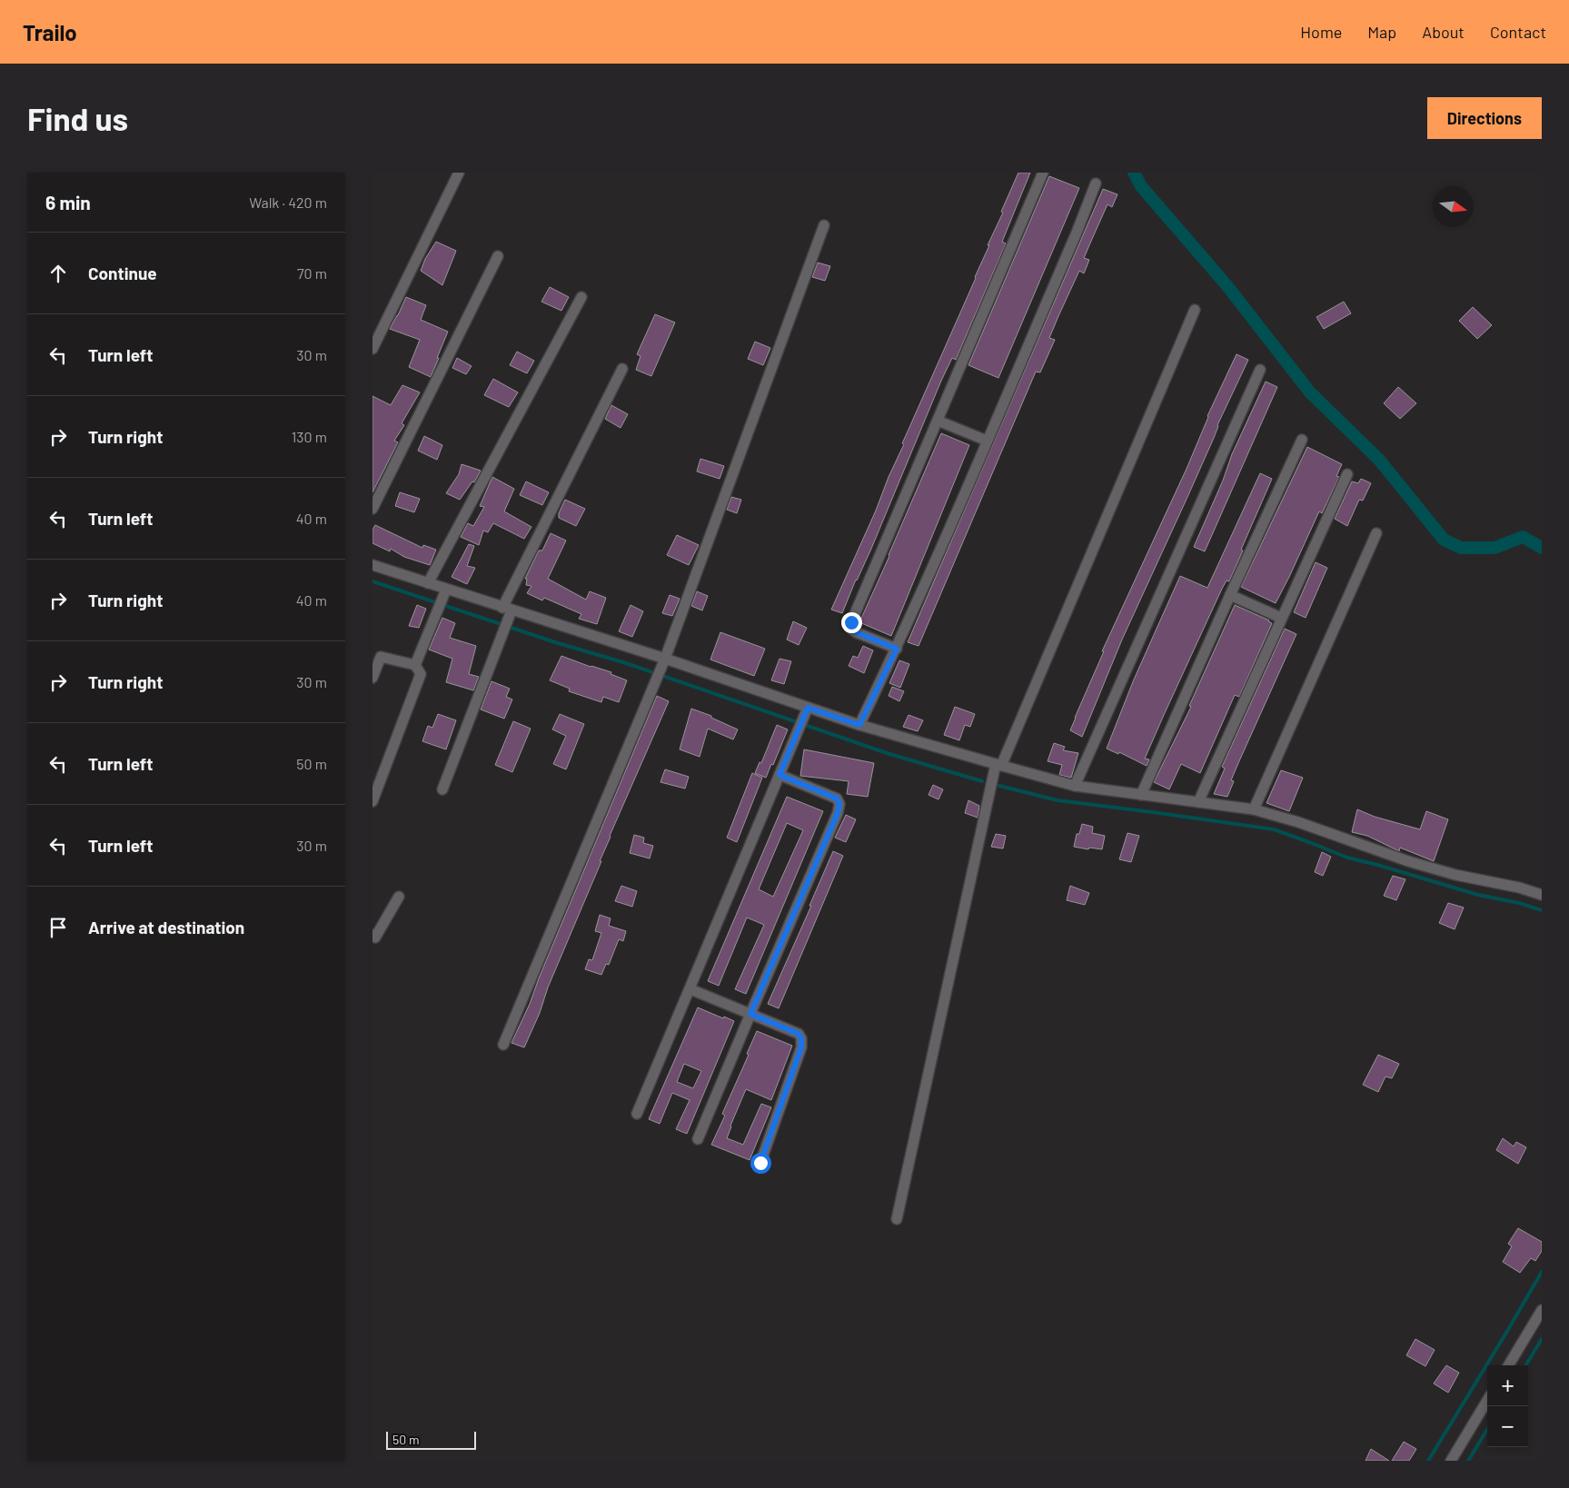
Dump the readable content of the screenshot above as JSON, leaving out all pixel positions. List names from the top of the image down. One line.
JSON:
{"scale_bar":"50 m","north":"right","page":{"header":"Trailo","nav":["Home","Map","About","Contact"],"buttons":"Directions","title":"Find us","heading":["6 min","Walk · 420 m"],"list":[["Continue","70 m"],["Turn left","30 m"],["Turn right","130 m"],["Turn left","40 m"],["Turn right","40 m"],["Turn right","30 m"],["Turn left","50 m"],["Turn left","30 m"],"Arrive at destination"],"map_buttons":["+","−"],"scale":"50 m"}}
